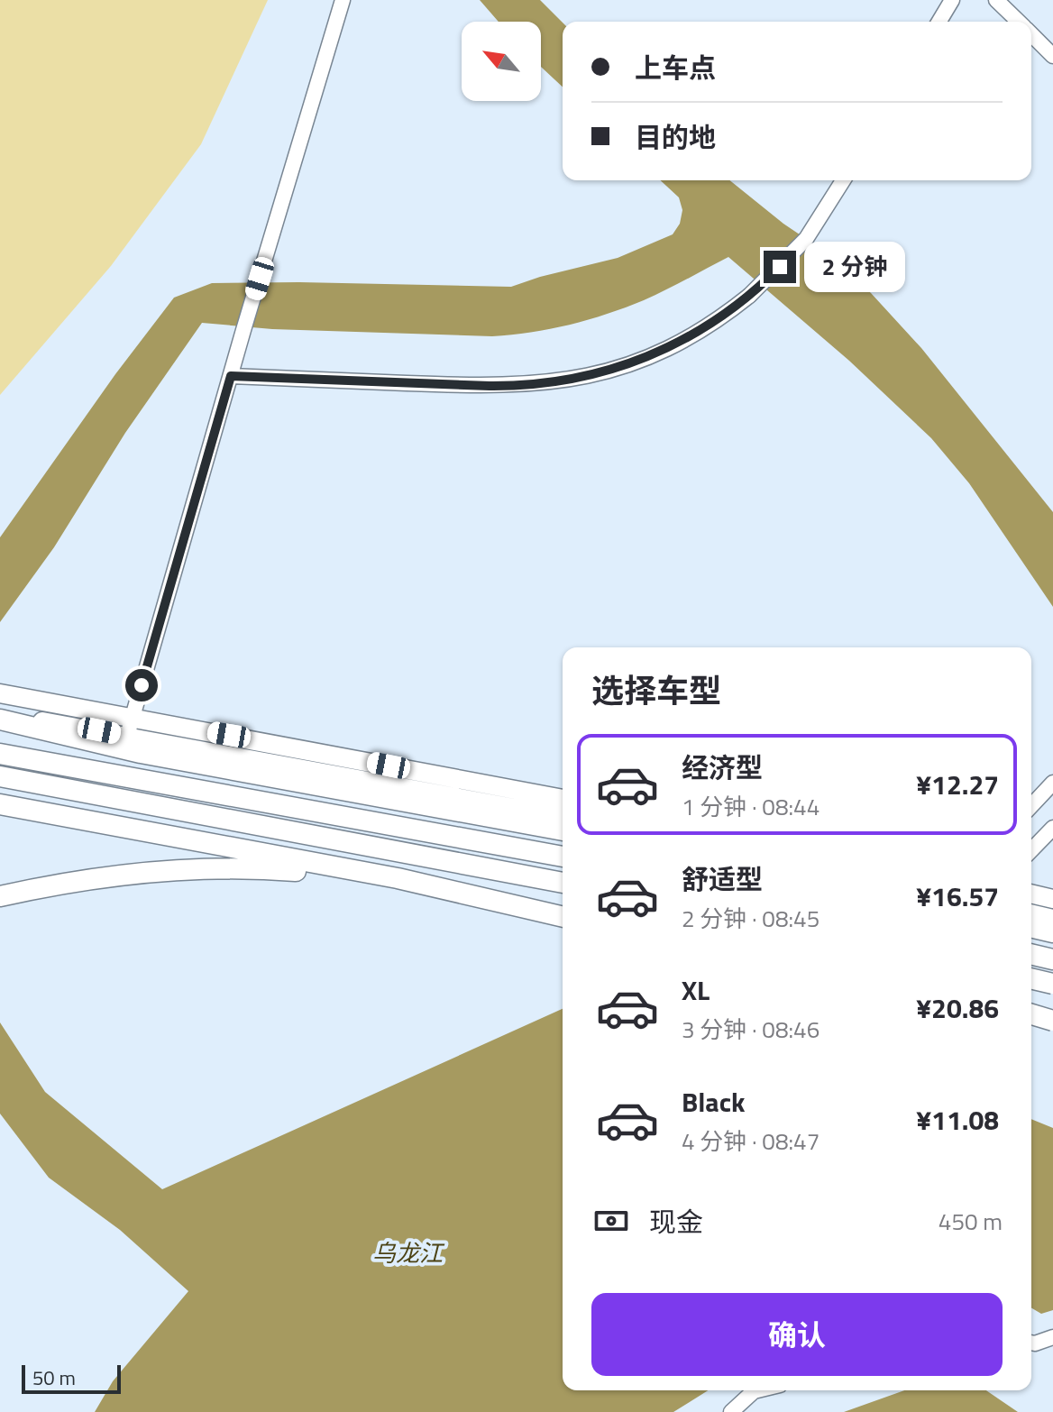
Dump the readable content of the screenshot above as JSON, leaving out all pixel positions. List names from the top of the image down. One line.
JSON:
{"water":["乌龙江"],"scale_bar":"50 m","north":"top left","page":{"banner":["上车点","目的地"],"bubble":"2 分钟","heading":"选择车型","list":[{"name":"经济型","note":"1 分钟 · 08:44","value":"¥12.27"},{"name":"舒适型","note":"2 分钟 · 08:45","value":"¥16.57"},{"name":"XL","note":"3 分钟 · 08:46","value":"¥20.86"},{"name":"Black","note":"4 分钟 · 08:47","value":"¥11.08"}],"pay":["现金","450 m"],"buttons":"确认","scale":"50 m"}}
